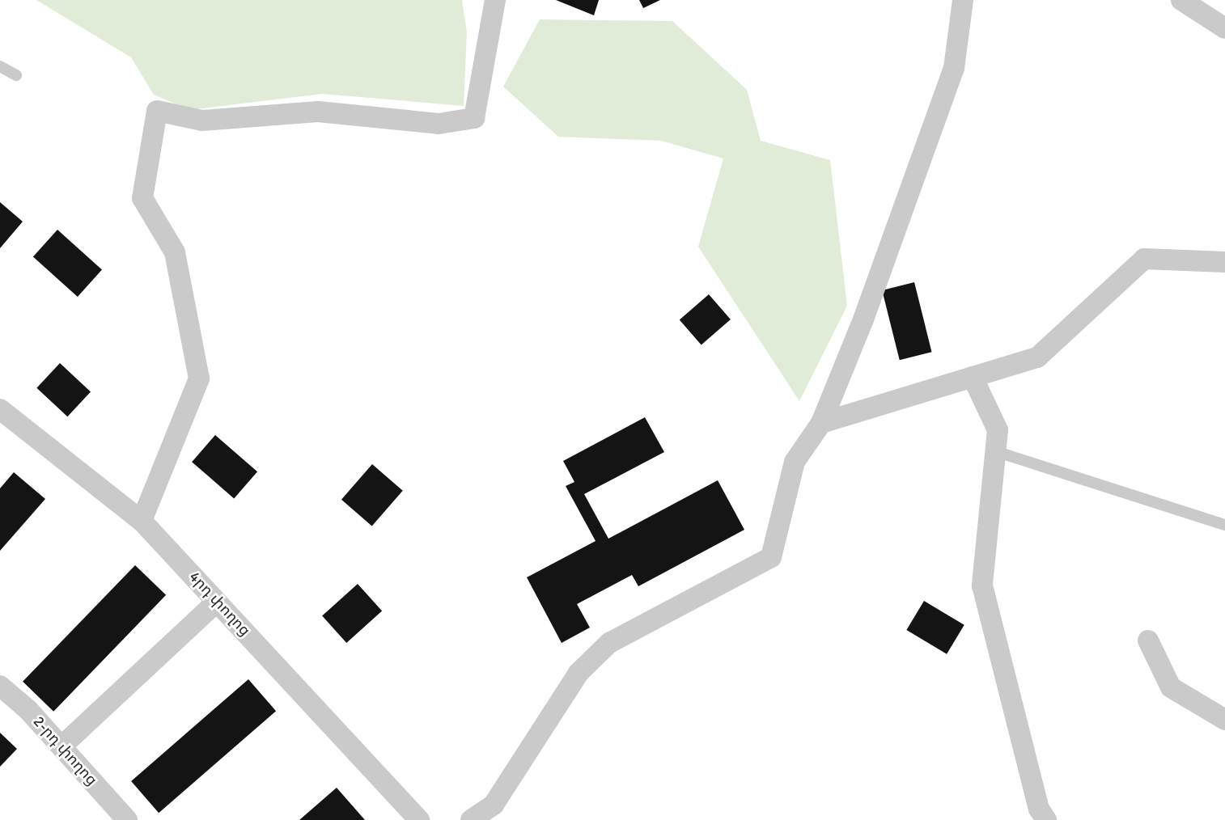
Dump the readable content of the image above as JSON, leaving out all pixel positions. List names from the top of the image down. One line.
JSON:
{"streets":{"street":["4րդ փողոց","2-րդ փողոց"]}}
